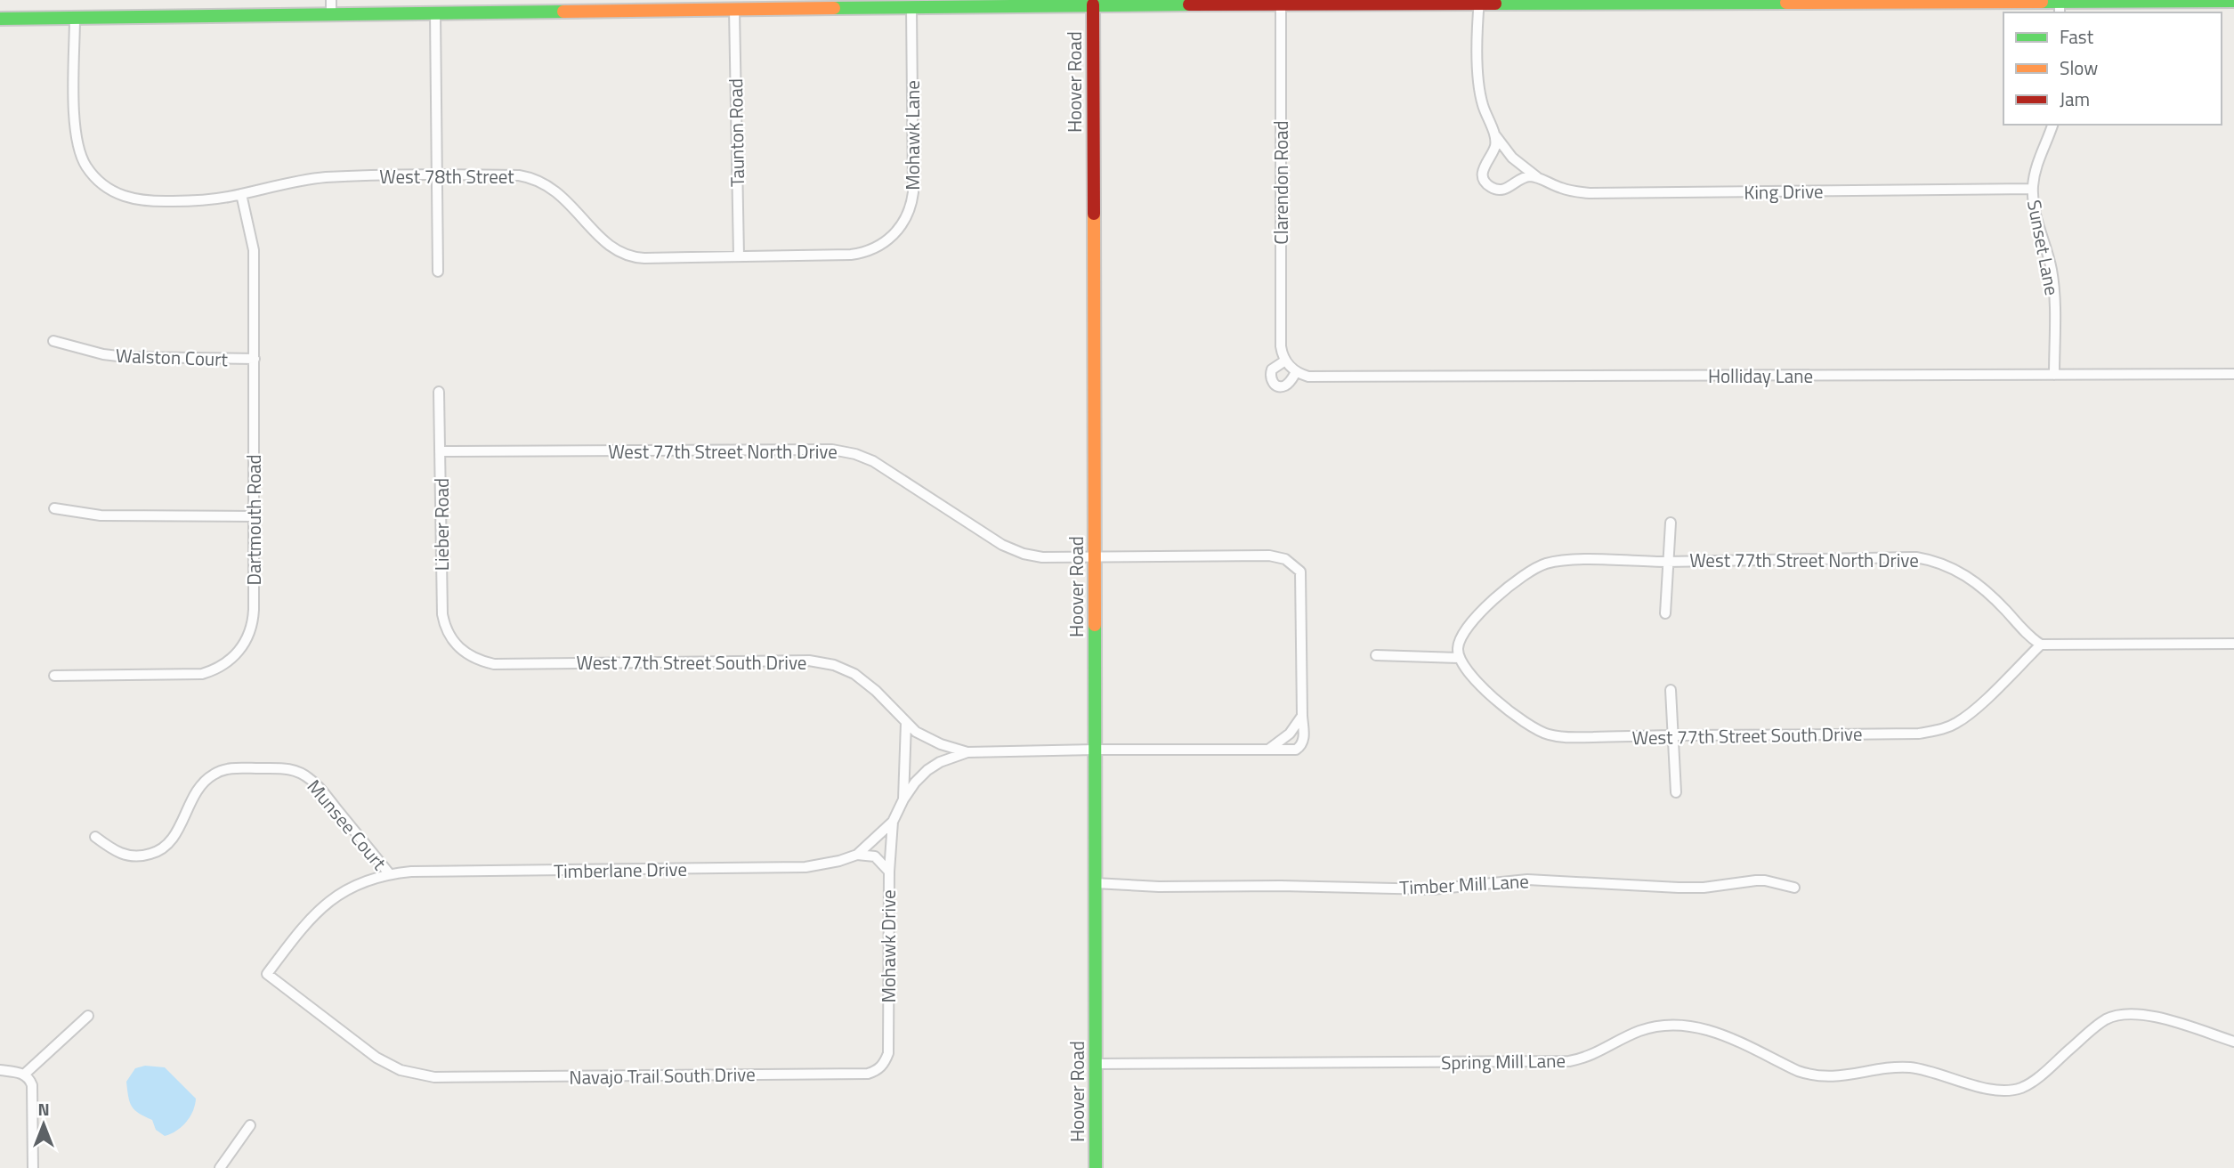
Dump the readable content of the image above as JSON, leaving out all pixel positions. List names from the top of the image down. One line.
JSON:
{"streets":{"main road":["Hoover Road"],"street":["Taunton Road","Mohawk Lane","West 78th Street","Clarendon Road","King Drive","Sunset Lane","Walston Court","Holliday Lane","West 77th Street North Drive","Dartmouth Road","Lieber Road","West 77th Street South Drive","Munsee Court","Timberlane Drive","Timber Mill Lane","Mohawk Drive","Spring Mill Lane","Navajo Trail South Drive"]},"crossings":[["Hoover Road","West 77th Street North Drive"],["Hoover Road","West 77th Street South Drive"],["Hoover Road","Timber Mill Lane"],["Hoover Road","Spring Mill Lane"],["Taunton Road","West 78th Street"],["Mohawk Lane","West 78th Street"],["West 78th Street","Dartmouth Road"],["Clarendon Road","Holliday Lane"],["King Drive","Sunset Lane"],["Sunset Lane","Holliday Lane"],["Walston Court","Dartmouth Road"],["West 77th Street North Drive","Lieber Road"],["West 77th Street North Drive","West 77th Street South Drive"],["Lieber Road","West 77th Street South Drive"],["West 77th Street South Drive","Timberlane Drive"],["Munsee Court","Timberlane Drive"],["Timberlane Drive","Mohawk Drive"],["Timberlane Drive","Navajo Trail South Drive"],["Mohawk Drive","Navajo Trail South Drive"]],"legend":["Fast","Slow","Jam"],"north":"top"}
